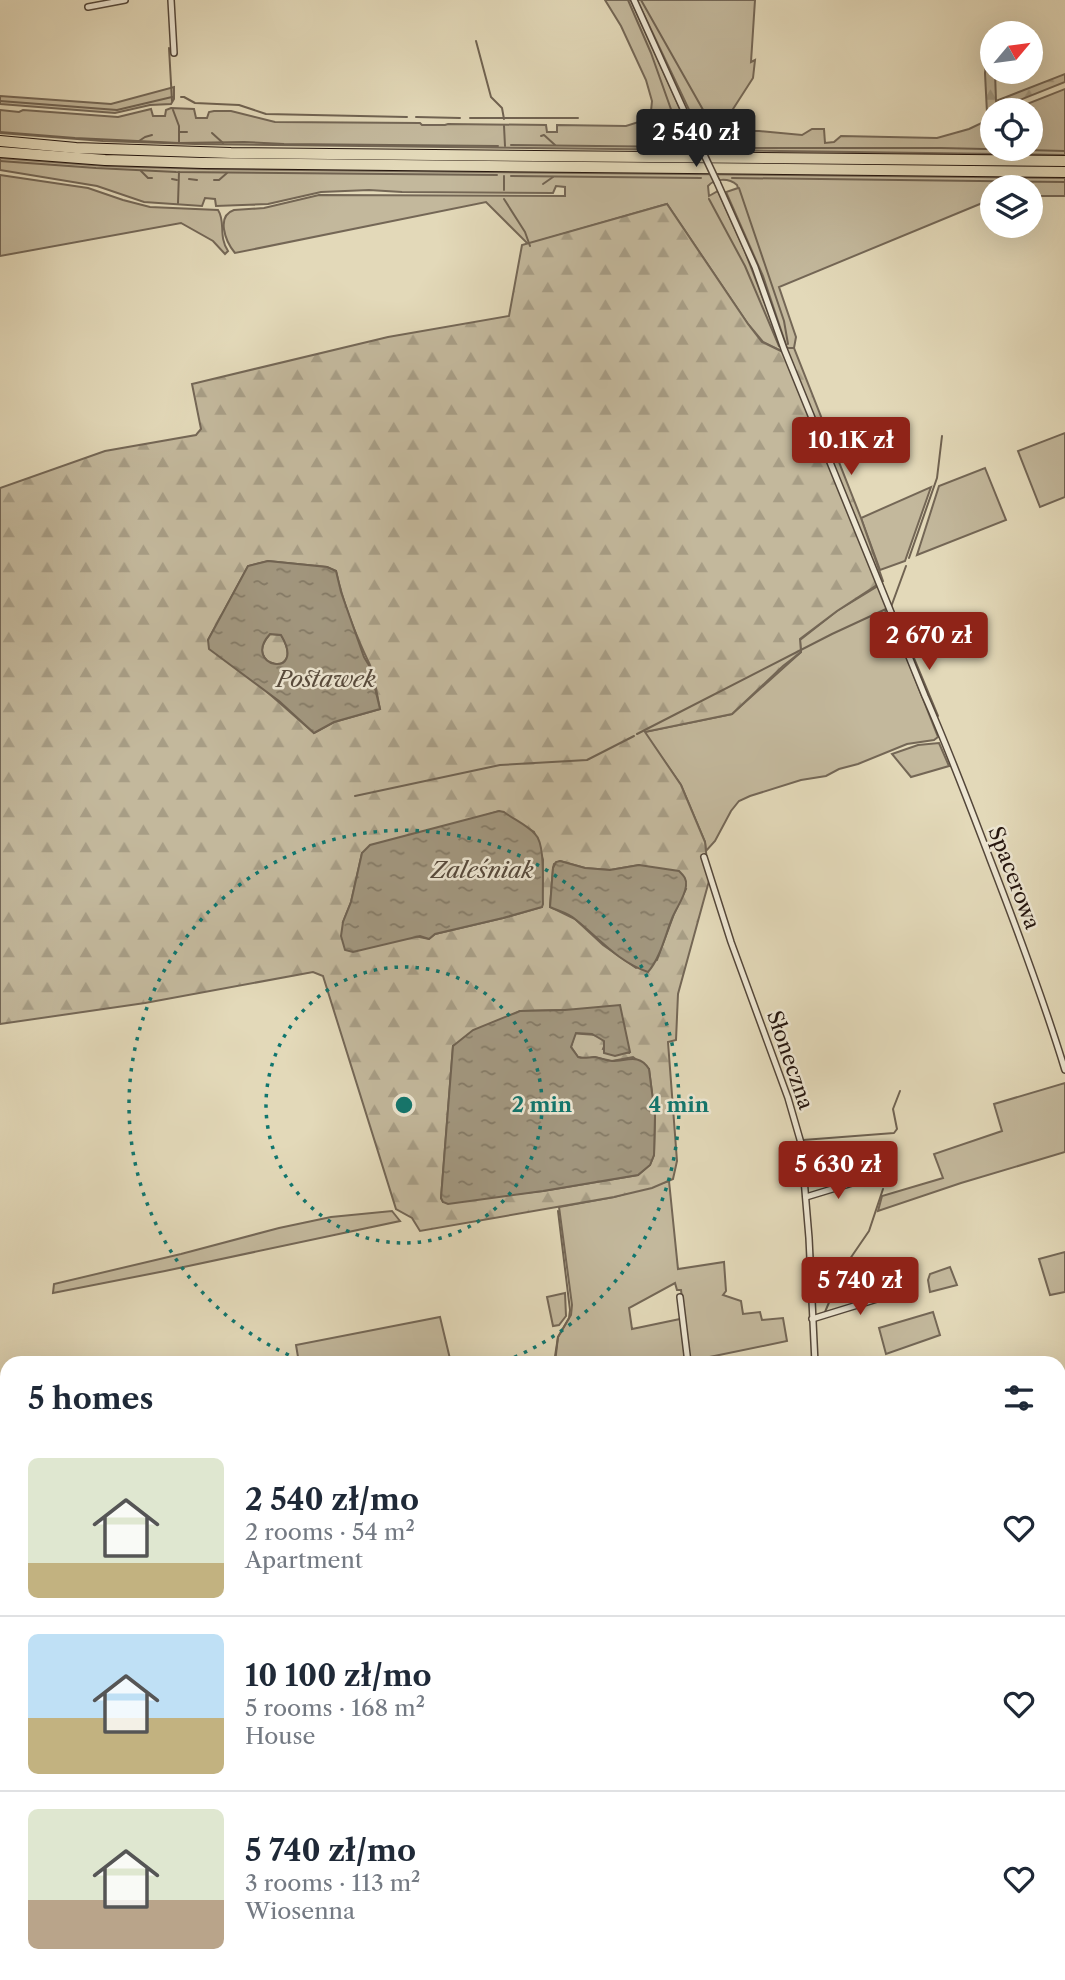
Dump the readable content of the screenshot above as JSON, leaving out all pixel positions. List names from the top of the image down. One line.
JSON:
{"streets":{"street":["Spacerowa","Słoneczna"]},"water":["Postawek","Zaleśniak"],"north":"top right","page":{"price":["2 540 zł","10.1K zł","2 670 zł","5 630 zł","5 740 zł"],"heading":"5 homes","list":[{"name":"2 540 zł/mo","note":"2 rooms · 54 m² · Apartment"},{"name":"10 100 zł/mo","note":"5 rooms · 168 m² · House"},{"name":"5 740 zł/mo","note":"3 rooms · 113 m² · Wiosenna"}]},"rings":["2 min","4 min"]}
